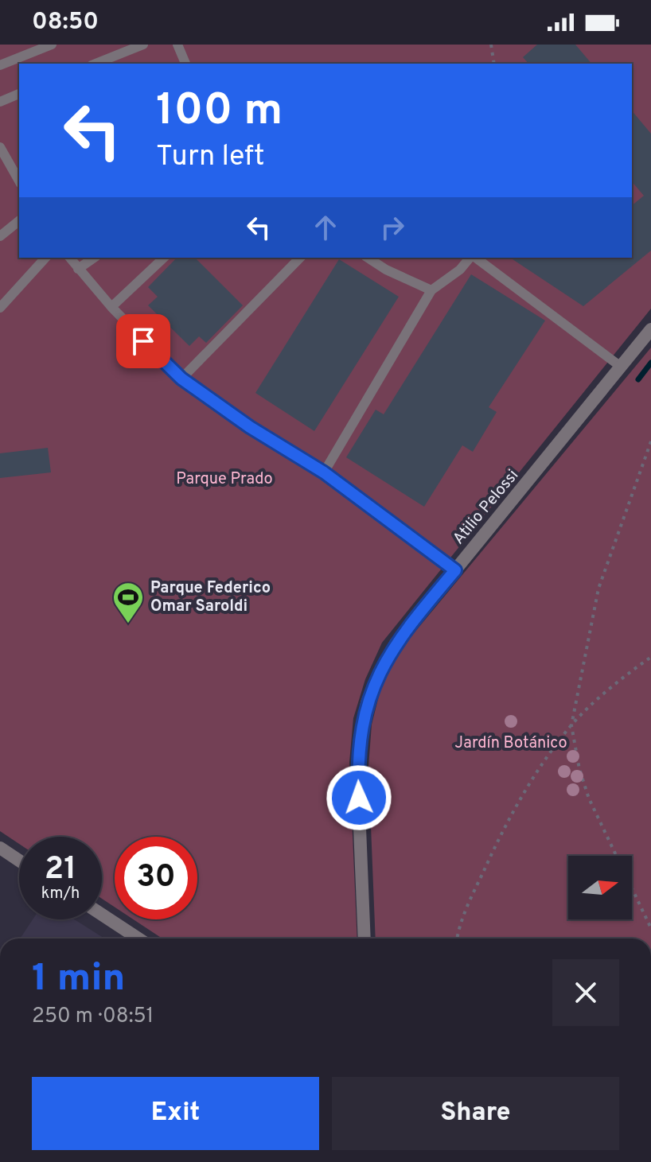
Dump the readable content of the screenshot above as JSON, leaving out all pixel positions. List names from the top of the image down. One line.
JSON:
{"streets":{"street":["Atilio Pelossi"]},"parks":["Parque Prado","Jardín Botánico"],"places":{"sports":["Parque Federico Omar Saroldi"]},"north":"right","page":{"status":"08:50","turn":["100 m","Turn left"],"speed":"21 km/h","limit":"30","heading":["1 min","250 m · 08:51"],"buttons":["Exit","Share"]}}
